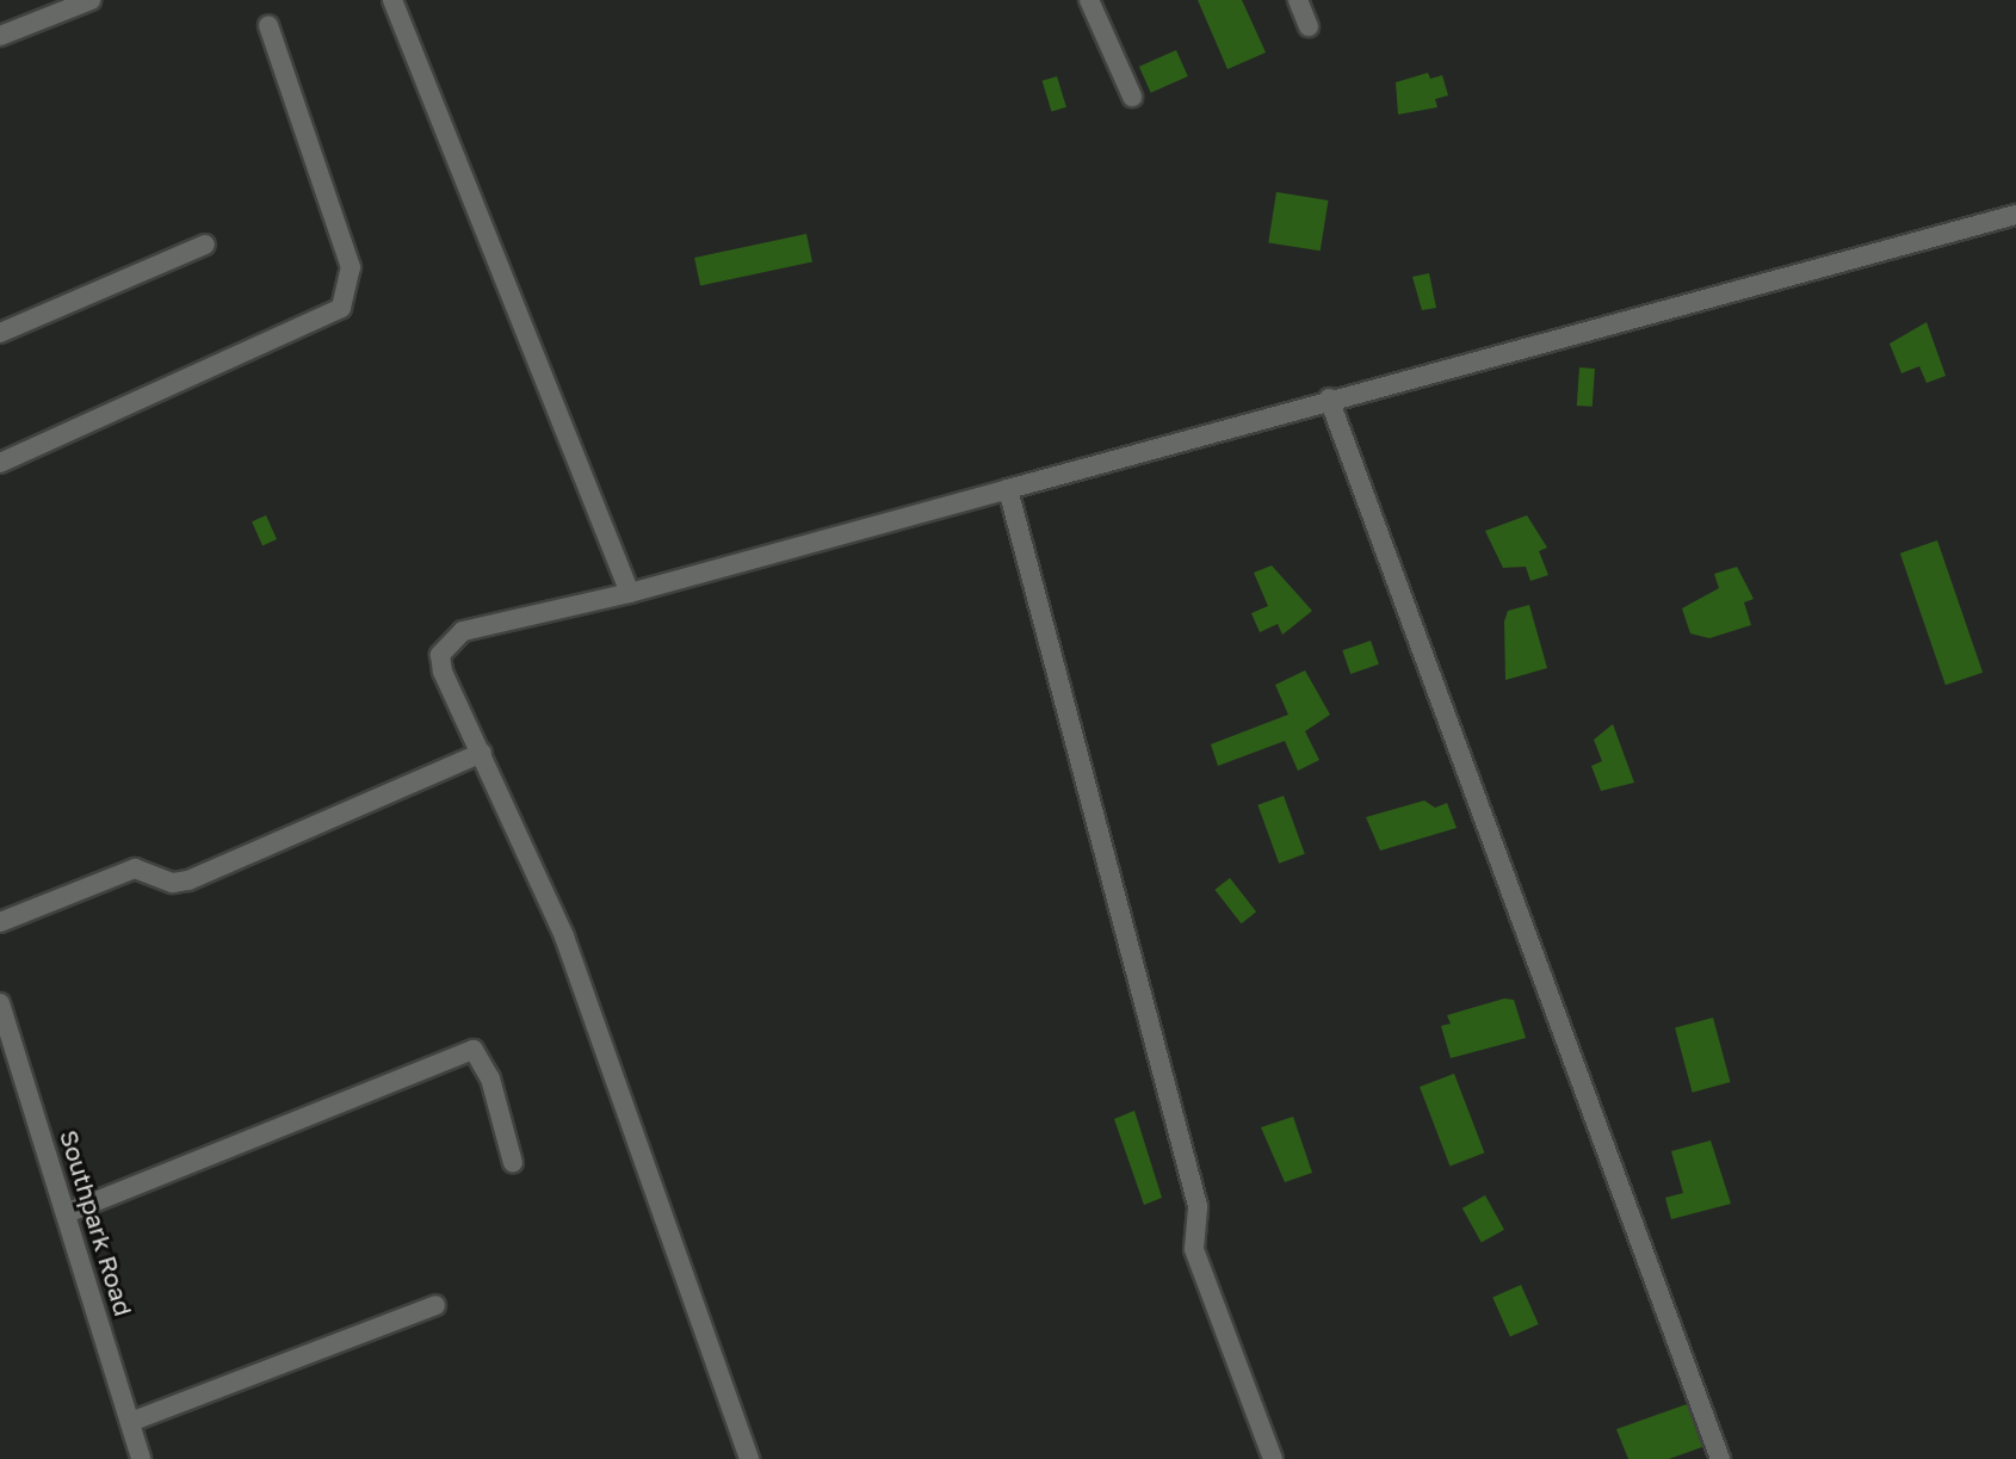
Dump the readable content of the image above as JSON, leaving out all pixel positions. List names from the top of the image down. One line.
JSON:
{"streets":{"street":["Southpark Road"]}}
